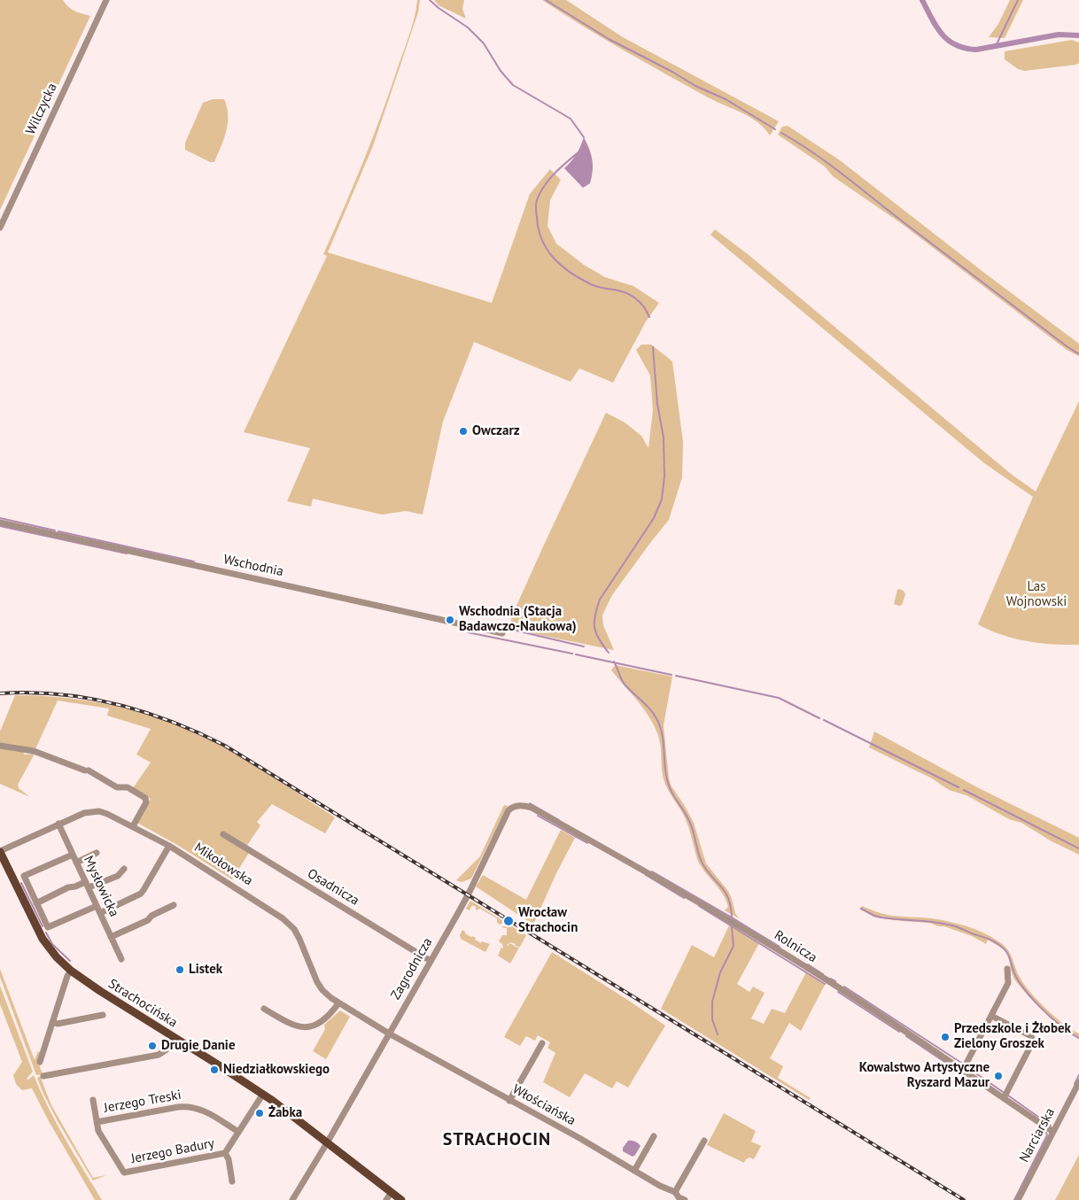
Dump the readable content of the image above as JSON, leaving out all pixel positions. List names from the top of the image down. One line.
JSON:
{"streets":{"main road":["Strachocińska"],"street":["Wilczycka","Wschodnia","Mikołowska","Mysłowicka","Osadnicza","Rolnicza","Zagrodnicza","Jerzego Treski","Włościańska","Narciarska","Jerzego Badury"]},"crossings":[["Mikołowska","Mysłowicka"],["Mikołowska","Zagrodnicza"],["Mikołowska","Strachocińska"],["Mikołowska","Włościańska"],["Osadnicza","Zagrodnicza"],["Rolnicza","Zagrodnicza"],["Rolnicza","Narciarska"],["Zagrodnicza","Strachocińska"],["Zagrodnicza","Włościańska"],["Strachocińska","Jerzego Badury"],["Jerzego Treski","Jerzego Badury"]],"districts":["STRACHOCIN"],"parks":["Las Wojnowski"],"places":["Owczarz","Wschodnia (Stacja Badawczo-Naukowa)","Wrocław Strachocin","Listek","Przedszkole i Żłobek Zielony Groszek","Drugie Danie","Niedziałkowskiego","Kowalstwo Artystyczne Ryszard Mazur","Żabka"]}
